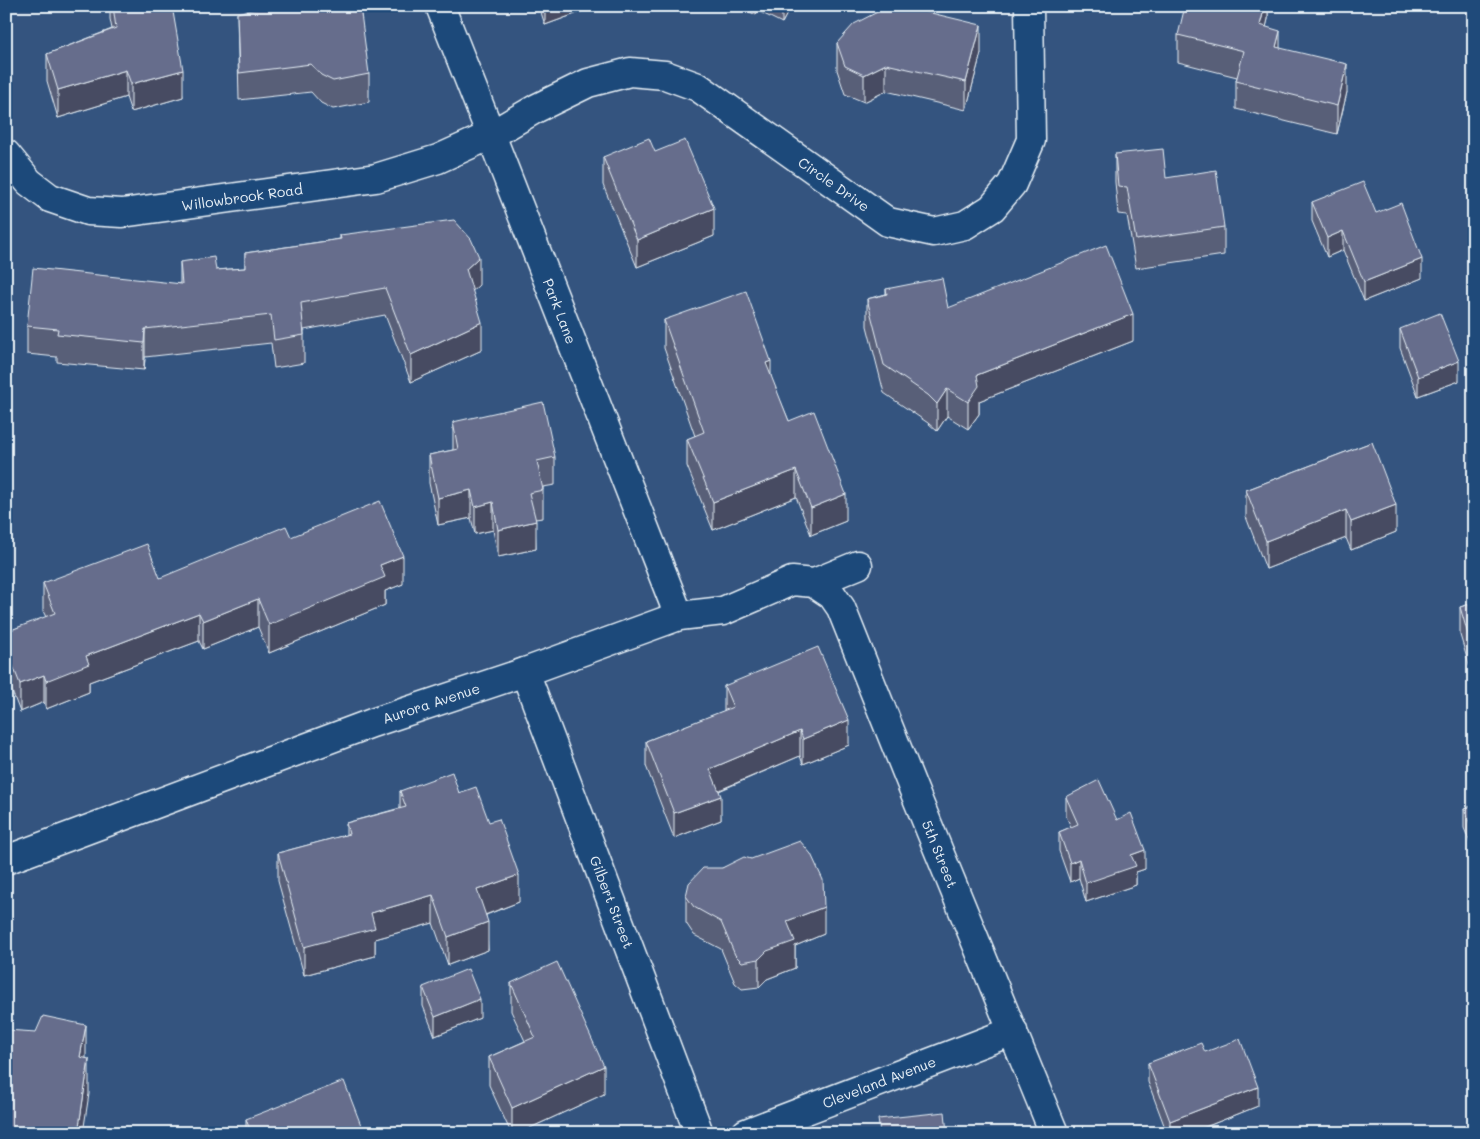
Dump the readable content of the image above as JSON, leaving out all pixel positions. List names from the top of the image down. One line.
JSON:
{"streets":{"street":["Circle Drive","Willowbrook Road","Park Lane","Aurora Avenue","5th Street","Gilbert Street","Cleveland Avenue"]},"crossings":[["Circle Drive","Willowbrook Road"],["Circle Drive","Park Lane"],["Willowbrook Road","Park Lane"],["Park Lane","Aurora Avenue"],["Aurora Avenue","5th Street"],["Aurora Avenue","Gilbert Street"],["5th Street","Cleveland Avenue"]]}
